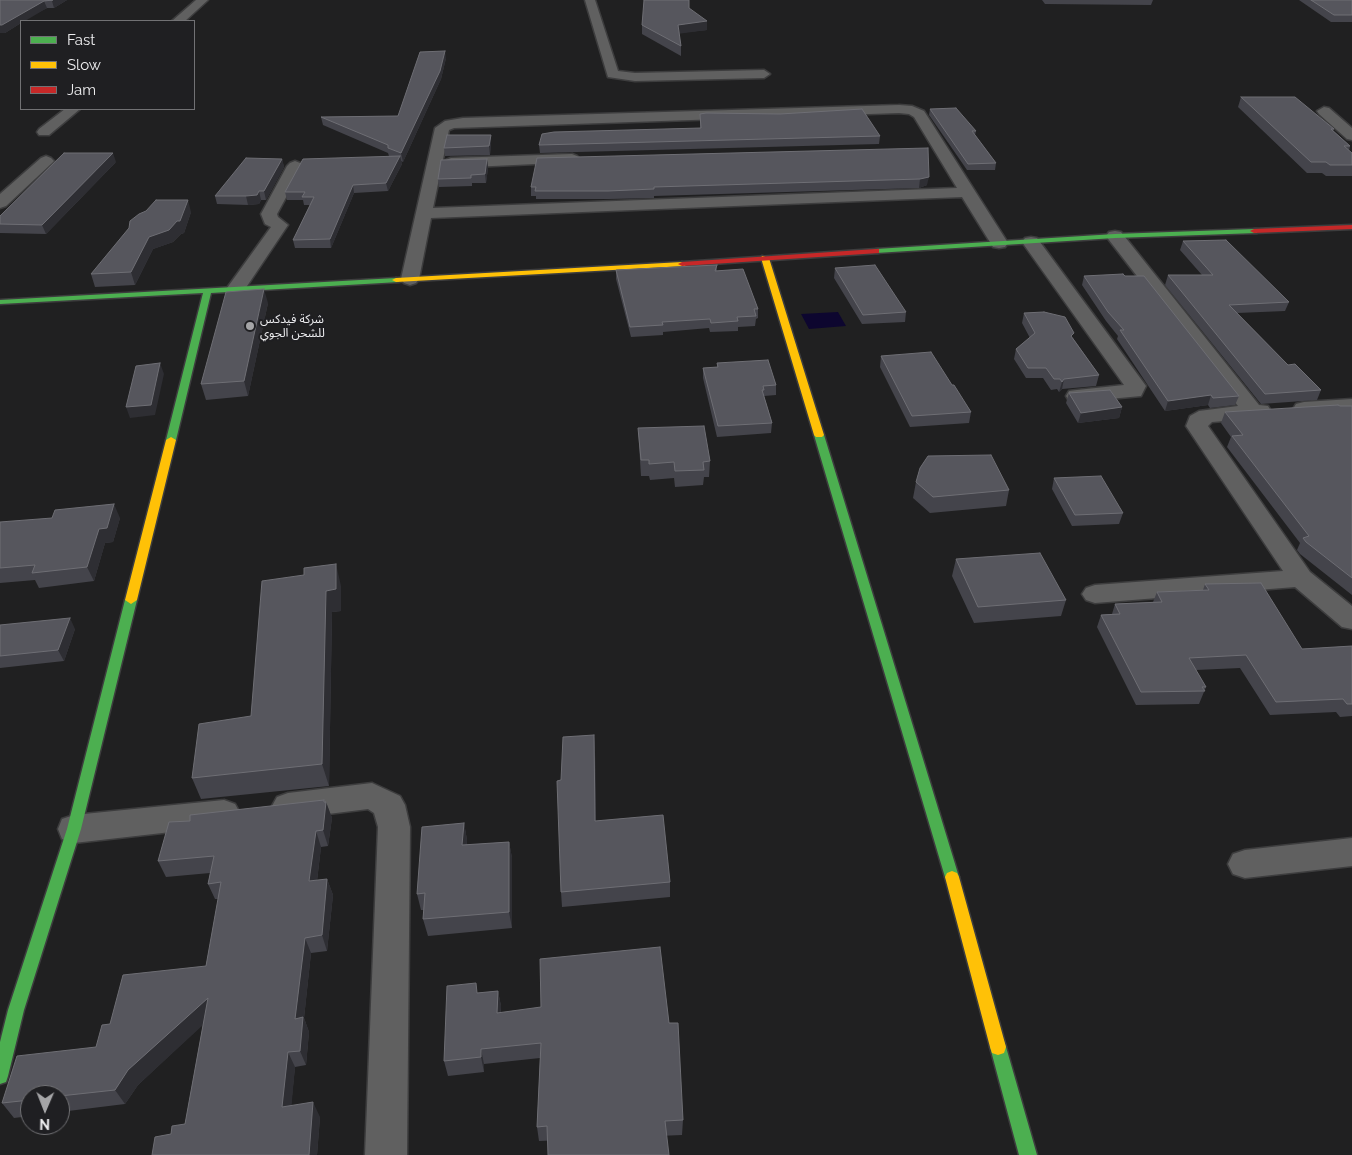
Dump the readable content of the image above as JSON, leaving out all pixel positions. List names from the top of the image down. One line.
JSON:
{"places":["شركة فيدكس للشحن الجوي"],"legend":["Fast","Slow","Jam"],"north":"bottom"}
